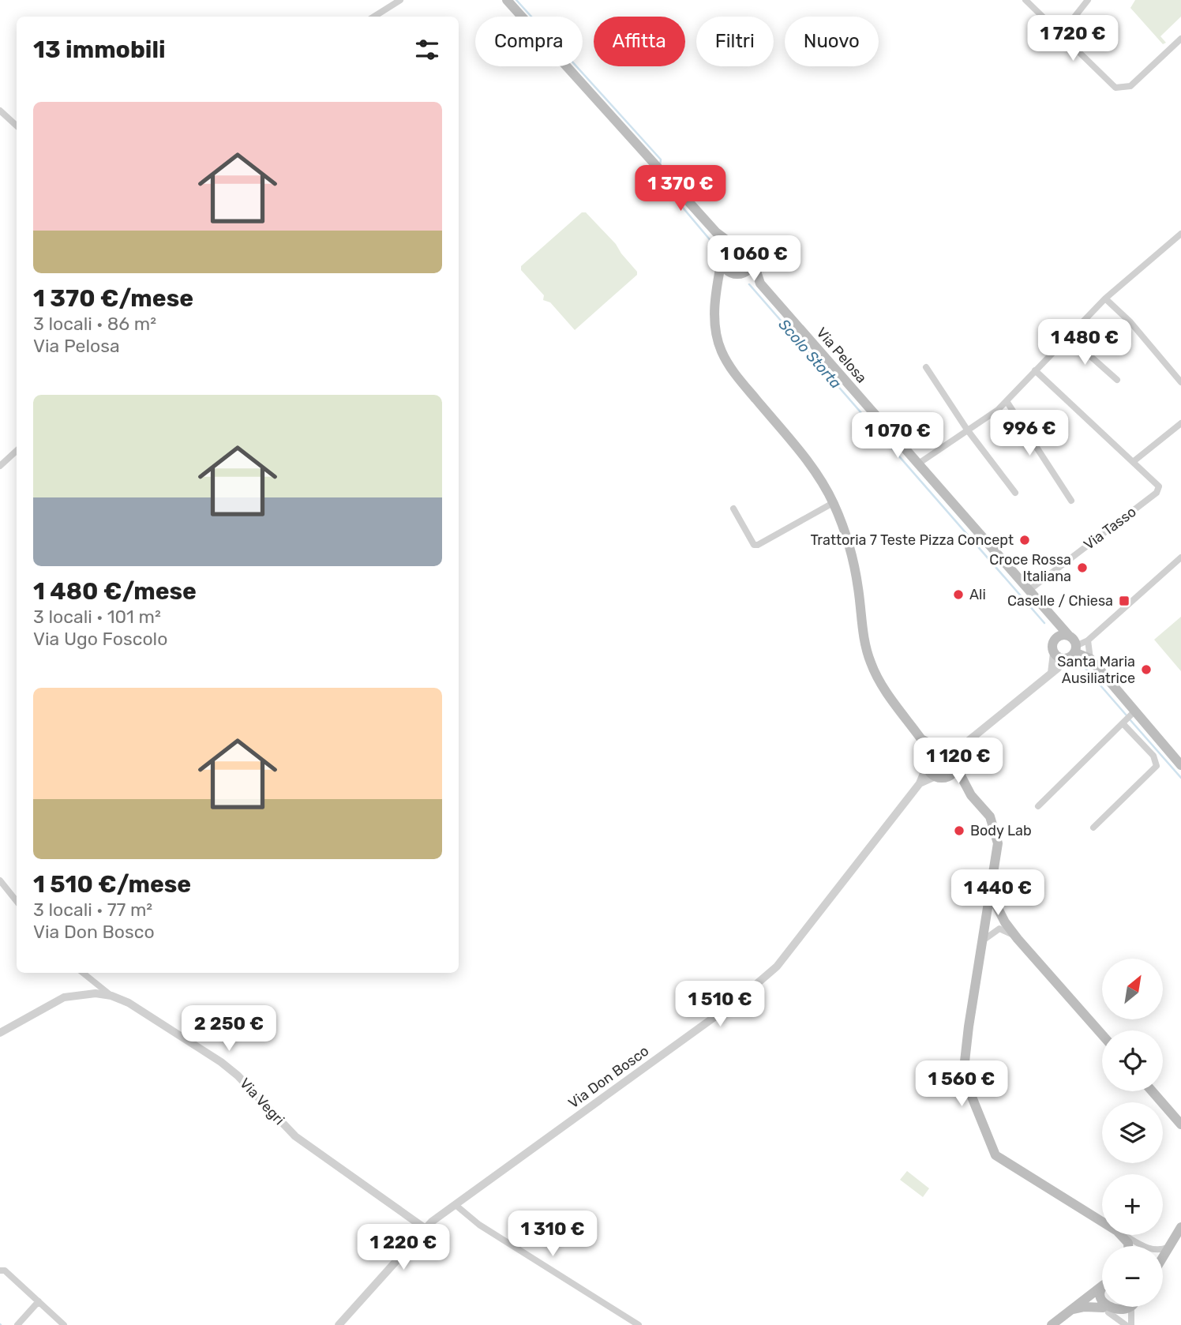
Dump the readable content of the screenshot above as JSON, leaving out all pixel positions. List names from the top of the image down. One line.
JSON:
{"streets":{"main road":["Via Pelosa","Via Don Bosco"],"street":["Via Tasso","Via Vegri"]},"crossings":[["Via Pelosa","Via Tasso"],["Via Don Bosco","Via Vegri"]],"water":["Scolo Storta"],"places":{"other":["Trattoria 7 Teste Pizza Concept","Croce Rossa Italiana","Ali","Santa Maria Ausiliatrice","Body Lab"],"transit":["Caselle / Chiesa"]},"north":"top right","page":{"price":["1 720 €","1 370 €","1 060 €","1 480 €","996 €","1 070 €","1 120 €","1 440 €","1 510 €","2 250 €","1 560 €","1 310 €","1 220 €"],"chip":["Compra","Affitta","Filtri","Nuovo"],"heading":"13 immobili","list":[{"name":"1 370 €/mese","note":"3 locali · 86 m² · Via Pelosa"},{"name":"1 480 €/mese","note":"3 locali · 101 m² · Via Ugo Foscolo"},{"name":"1 510 €/mese","note":"3 locali · 77 m² · Via Don Bosco"}],"map_buttons":["+","−"]}}
